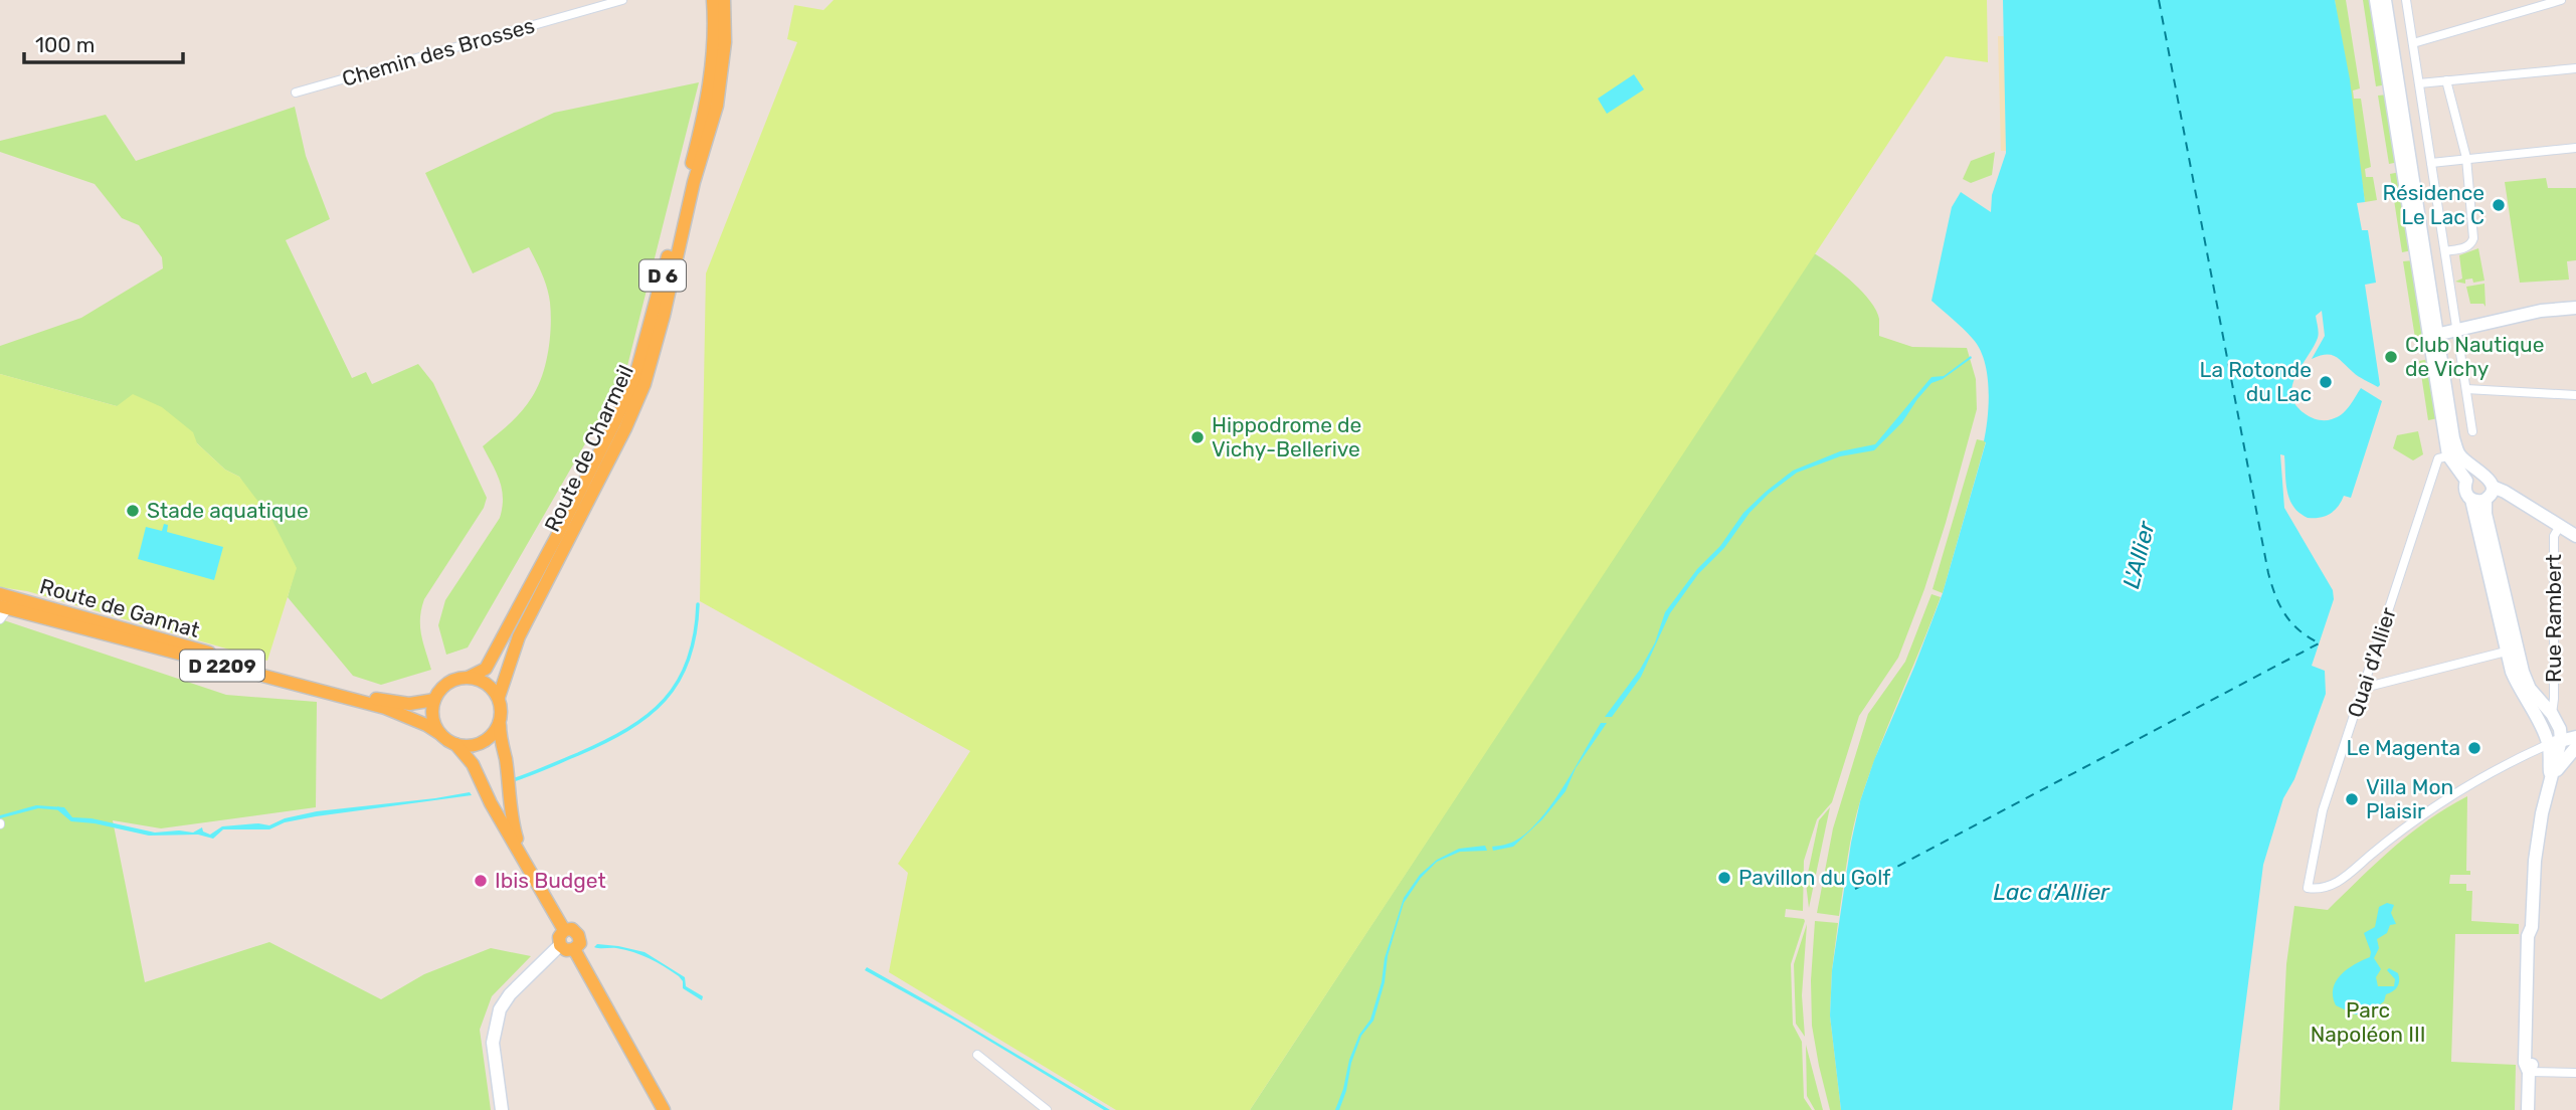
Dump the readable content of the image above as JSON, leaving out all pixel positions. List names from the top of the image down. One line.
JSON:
{"streets":{"main road":["D 6","Route de Charmeil","Route de Gannat","D 2209"],"street":["Chemin des Brosses","Rue Rambert","Quai d'Allier"]},"crossings":[["Route de Charmeil","Route de Gannat"]],"water":["L'Allier","Lac d'Allier"],"parks":["Parc Napoléon III"],"places":["Résidence Le Lac C","Club Nautique de Vichy","La Rotonde du Lac","Hippodrome de Vichy-Bellerive","Stade aquatique","Le Magenta","Villa Mon Plaisir","Pavillon du Golf","Ibis Budget"],"scale_bar":"100 m"}
